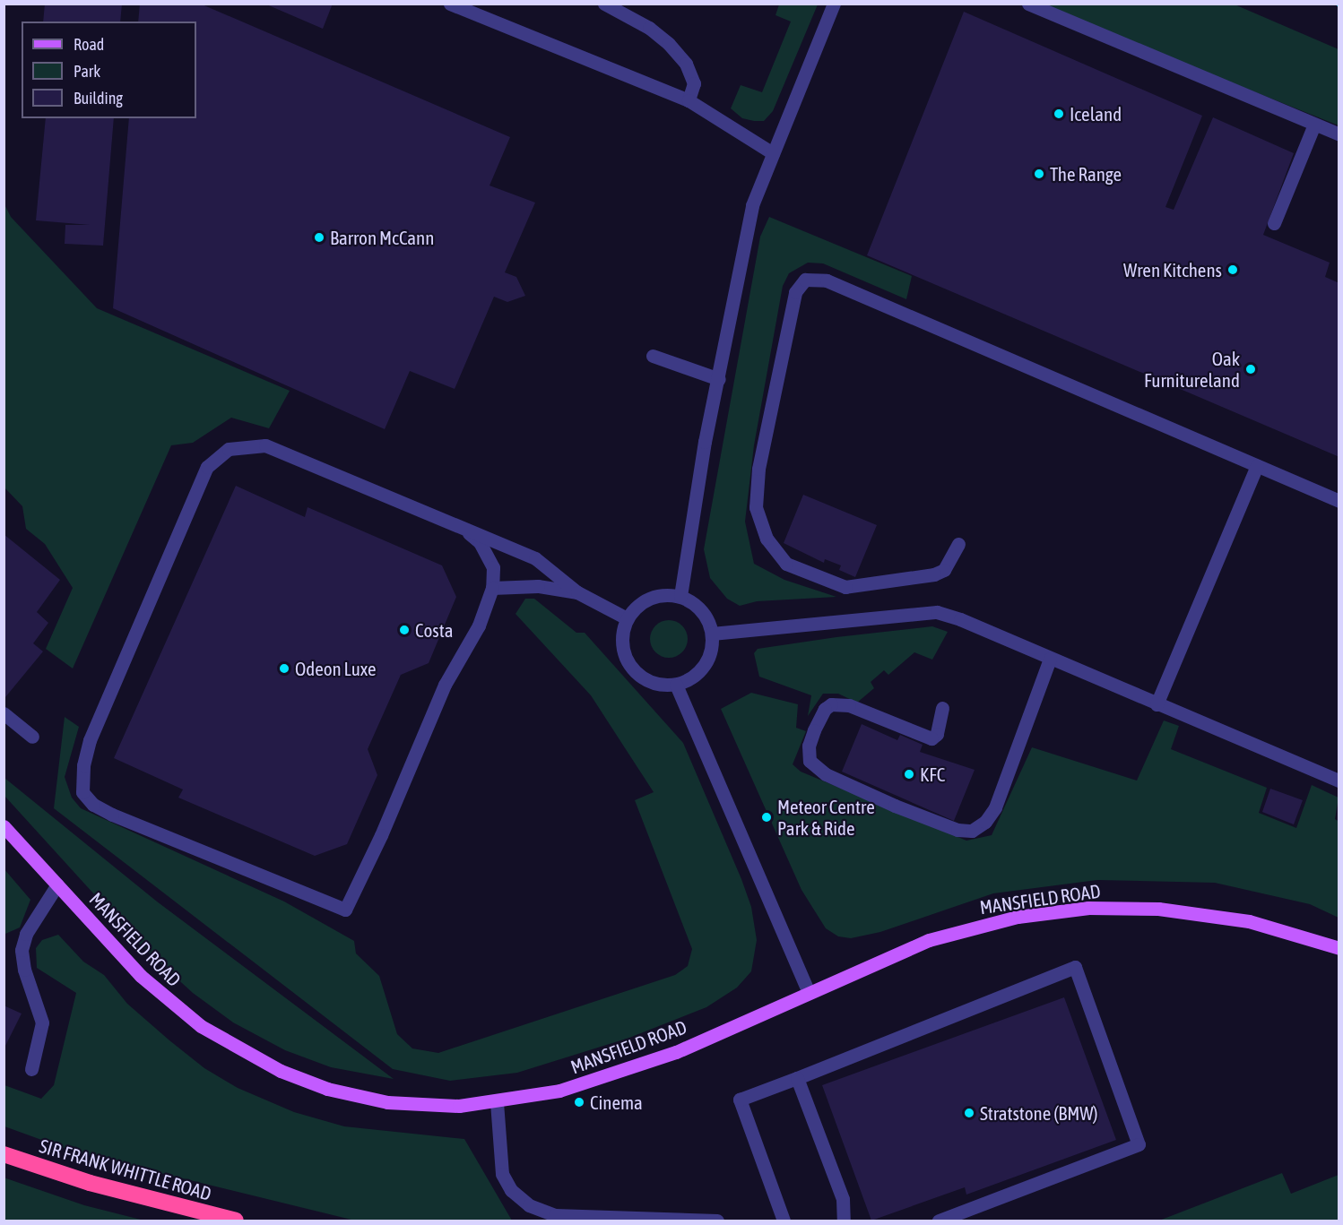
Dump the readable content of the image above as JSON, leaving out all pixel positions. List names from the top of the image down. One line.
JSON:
{"streets":{"highway":["SIR FRANK WHITTLE ROAD"],"main road":["MANSFIELD ROAD"]},"places":["Iceland","The Range","Barron McCann","Wren Kitchens","Oak Furnitureland","Costa","Odeon Luxe","KFC","Meteor Centre Park & Ride","Cinema","Stratstone (BMW)"],"legend":["Road","Park","Building"]}
